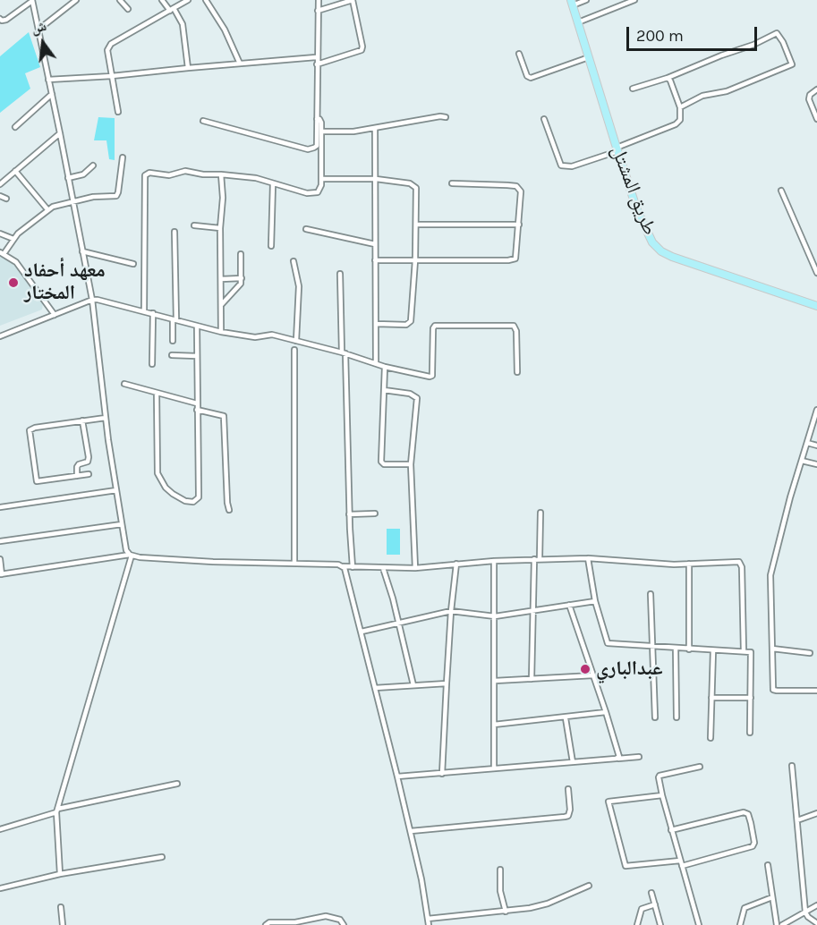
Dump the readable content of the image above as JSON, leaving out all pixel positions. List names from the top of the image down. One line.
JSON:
{"streets":{"main road":["طريق المشتل"]},"places":["معهد أحفاد المختار","عبدالباري"],"scale_bar":"200 m","north":"top"}
